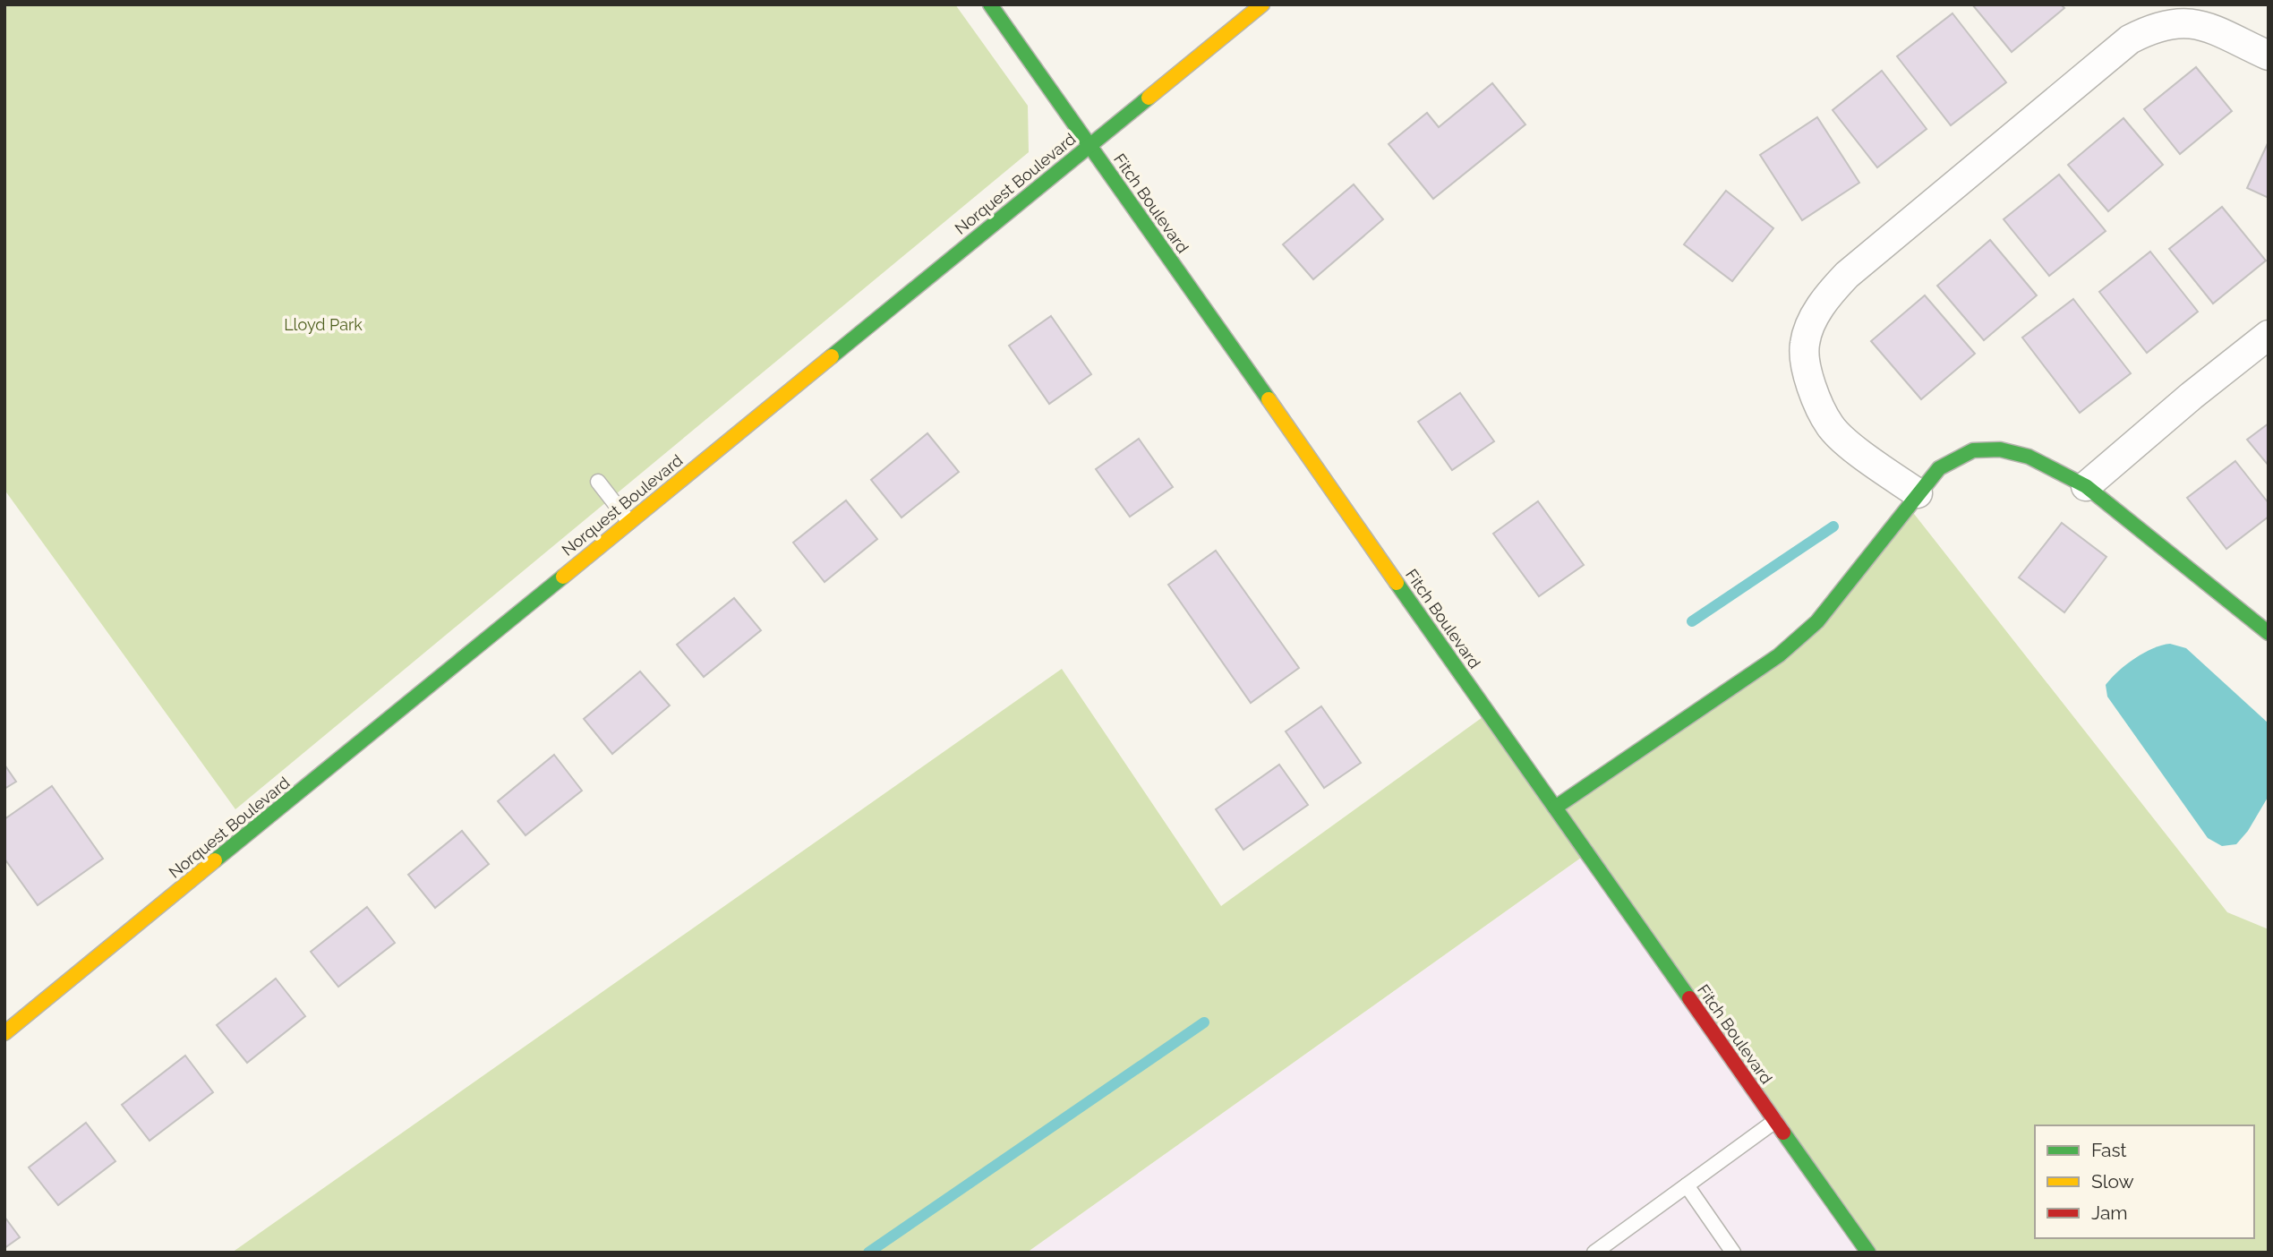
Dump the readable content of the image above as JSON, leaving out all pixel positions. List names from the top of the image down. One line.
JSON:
{"streets":{"street":["Norquest Boulevard","Fitch Boulevard"]},"crossings":[["Norquest Boulevard","Fitch Boulevard"]],"parks":["Lloyd Park"],"legend":["Fast","Slow","Jam"]}
